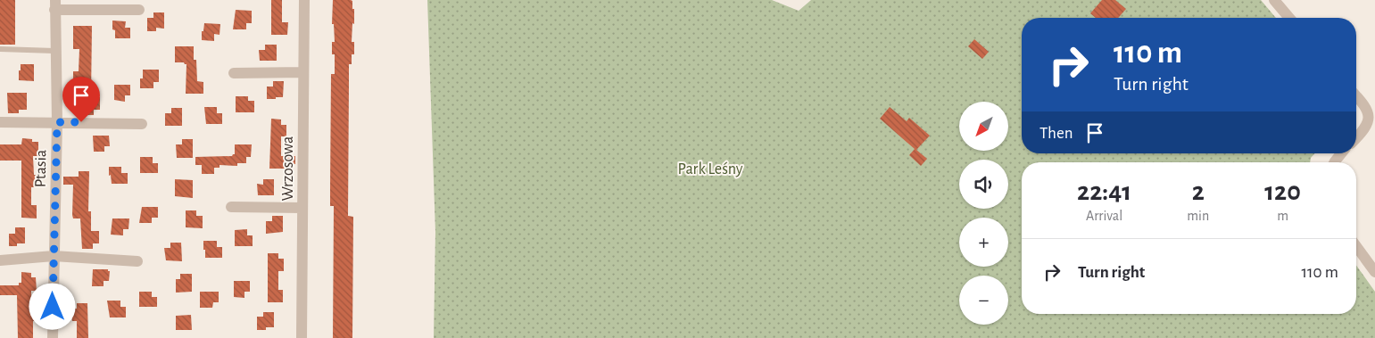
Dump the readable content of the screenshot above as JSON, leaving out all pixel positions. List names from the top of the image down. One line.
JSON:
{"streets":{"street":["Ptasia","Wrzosowa"]},"parks":["Park Leśny"],"north":"bottom left","page":{"turn":["110 m","Turn right"],"map_buttons":["+","−"],"then":"Then","eta":["22:41","Arrival","2","min","120","m"],"list":[{"name":"Turn right","value":"110 m"}]}}
